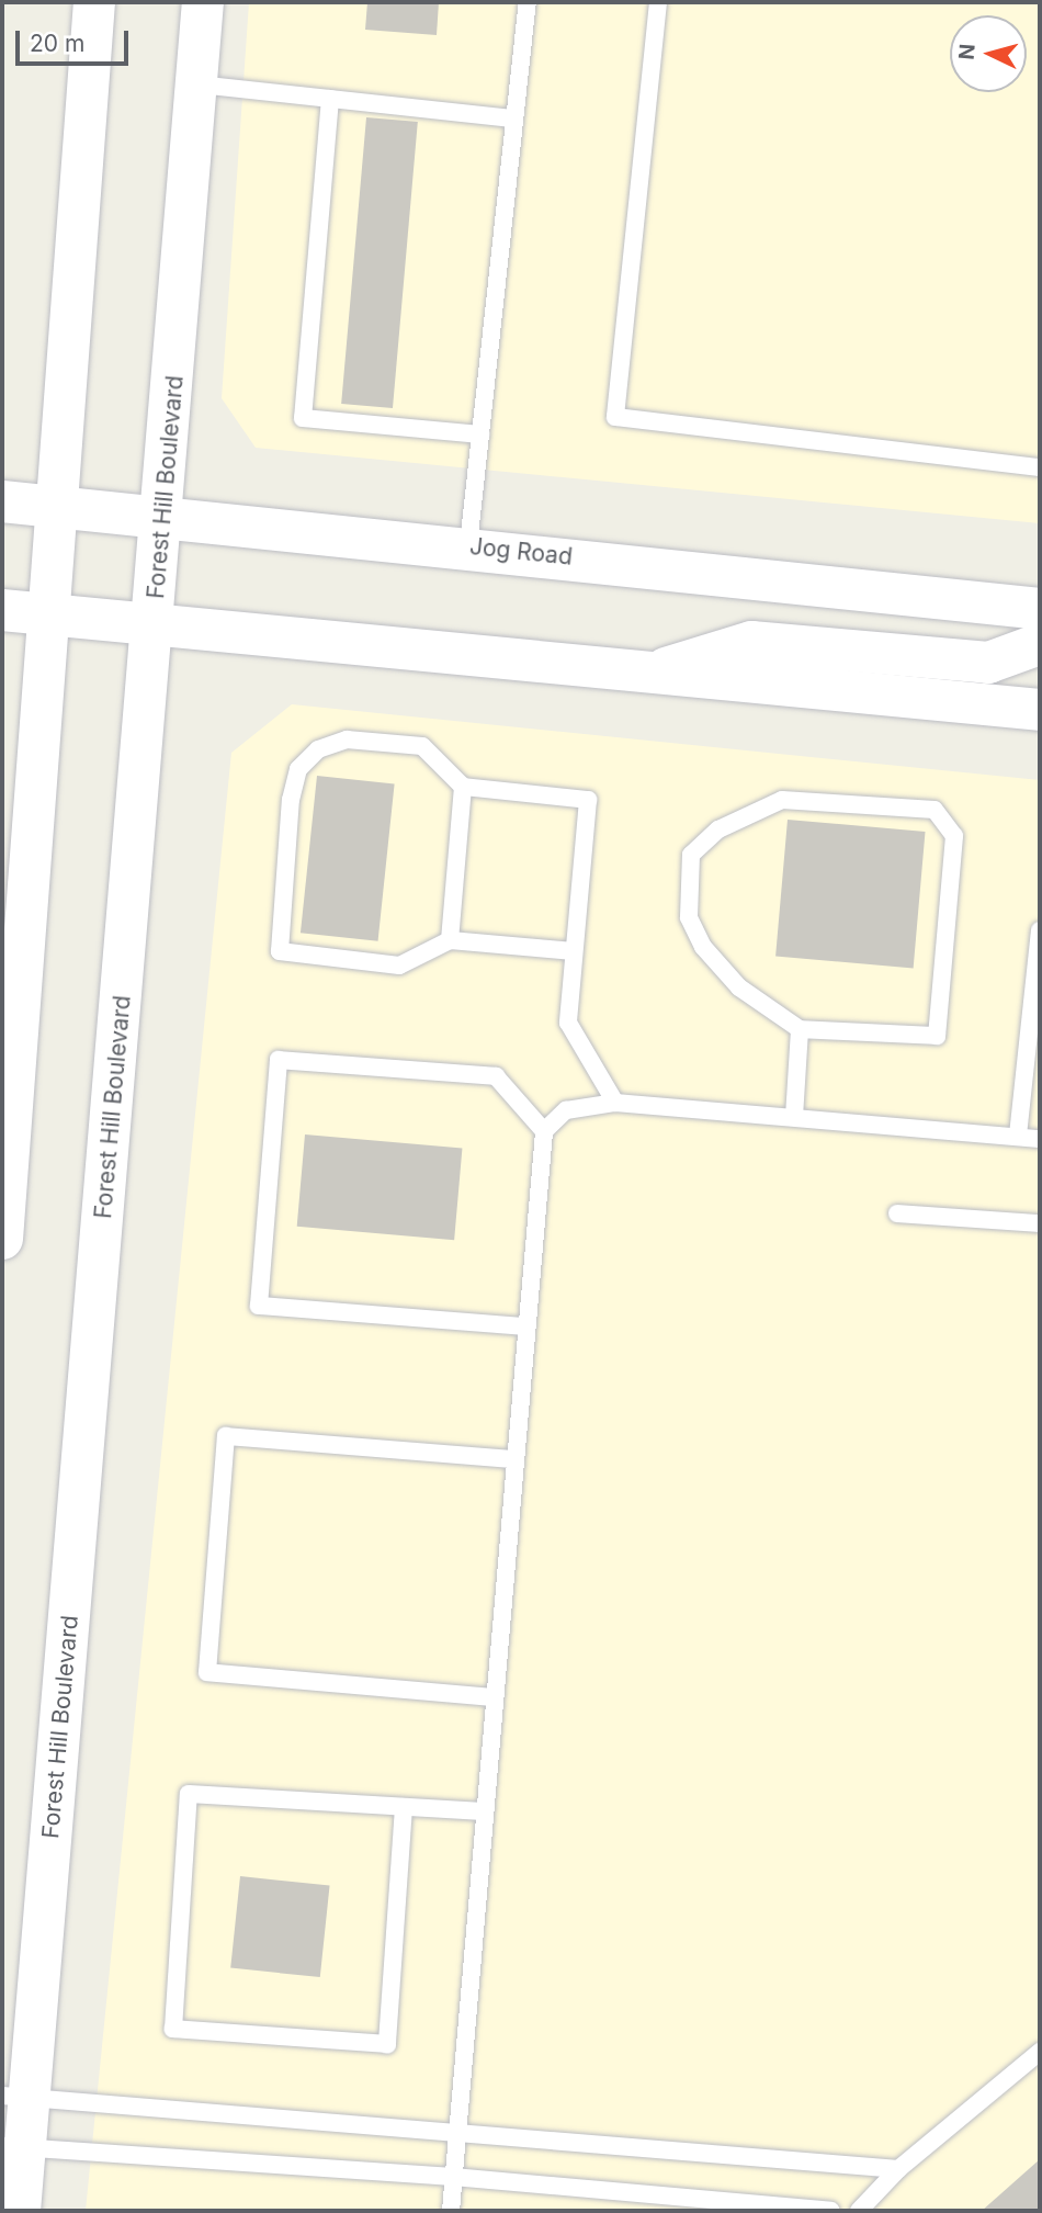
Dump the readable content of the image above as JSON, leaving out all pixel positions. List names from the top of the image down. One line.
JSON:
{"streets":{"main road":["Forest Hill Boulevard","Jog Road"]},"crossings":[["Forest Hill Boulevard","Jog Road"]],"scale_bar":"20 m","north":"left"}
